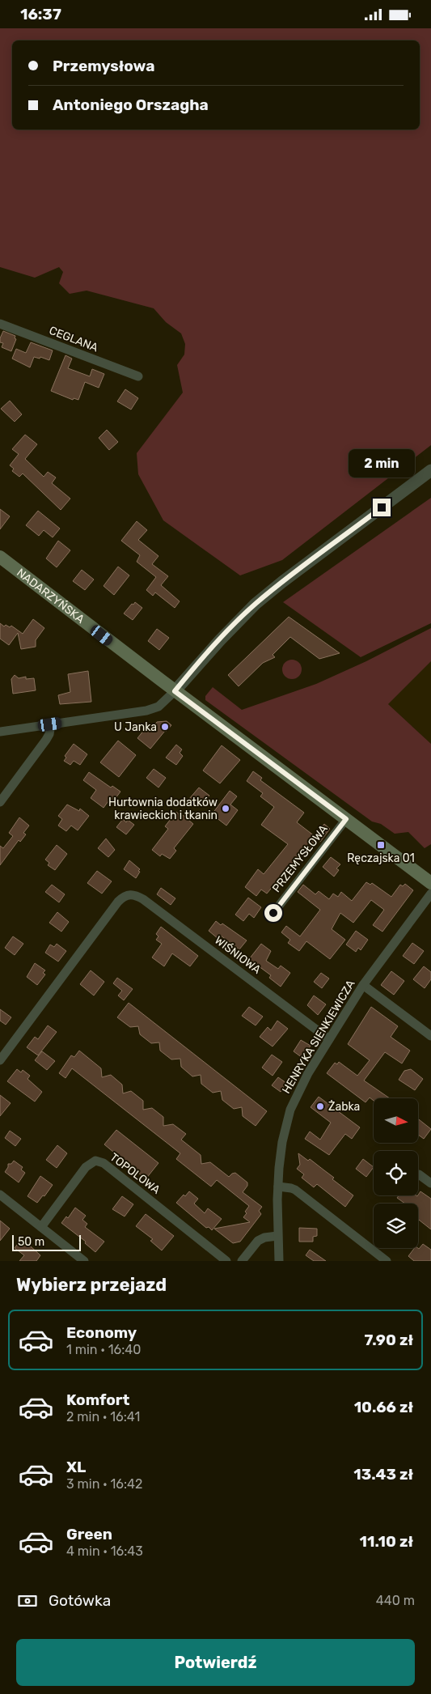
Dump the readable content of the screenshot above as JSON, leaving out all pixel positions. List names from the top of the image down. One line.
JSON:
{"streets":{"main road":["NADARZYŃSKA"],"street":["CEGLANA","PRZEMYSŁOWA","WIŚNIOWA","HENRYKA SIENKIEWICZA","TOPOLOWA"]},"crossings":[["NADARZYŃSKA","PRZEMYSŁOWA"],["WIŚNIOWA","HENRYKA SIENKIEWICZA"]],"places":{"other":["U Janka","Hurtownia dodatków krawieckich i tkanin","Żabka"],"transit":["Ręczajska 01"]},"scale_bar":"50 m","north":"right","page":{"status":"16:37","banner":["Przemysłowa","Antoniego Orszagha"],"bubble":"2 min","scale":"50 m","heading":"Wybierz przejazd","list":[{"name":"Economy","note":"1 min · 16:40","value":"7.90 zł"},{"name":"Komfort","note":"2 min · 16:41","value":"10.66 zł"},{"name":"XL","note":"3 min · 16:42","value":"13.43 zł"},{"name":"Green","note":"4 min · 16:43","value":"11.10 zł"}],"pay":["Gotówka","440 m"],"buttons":"Potwierdź"}}
